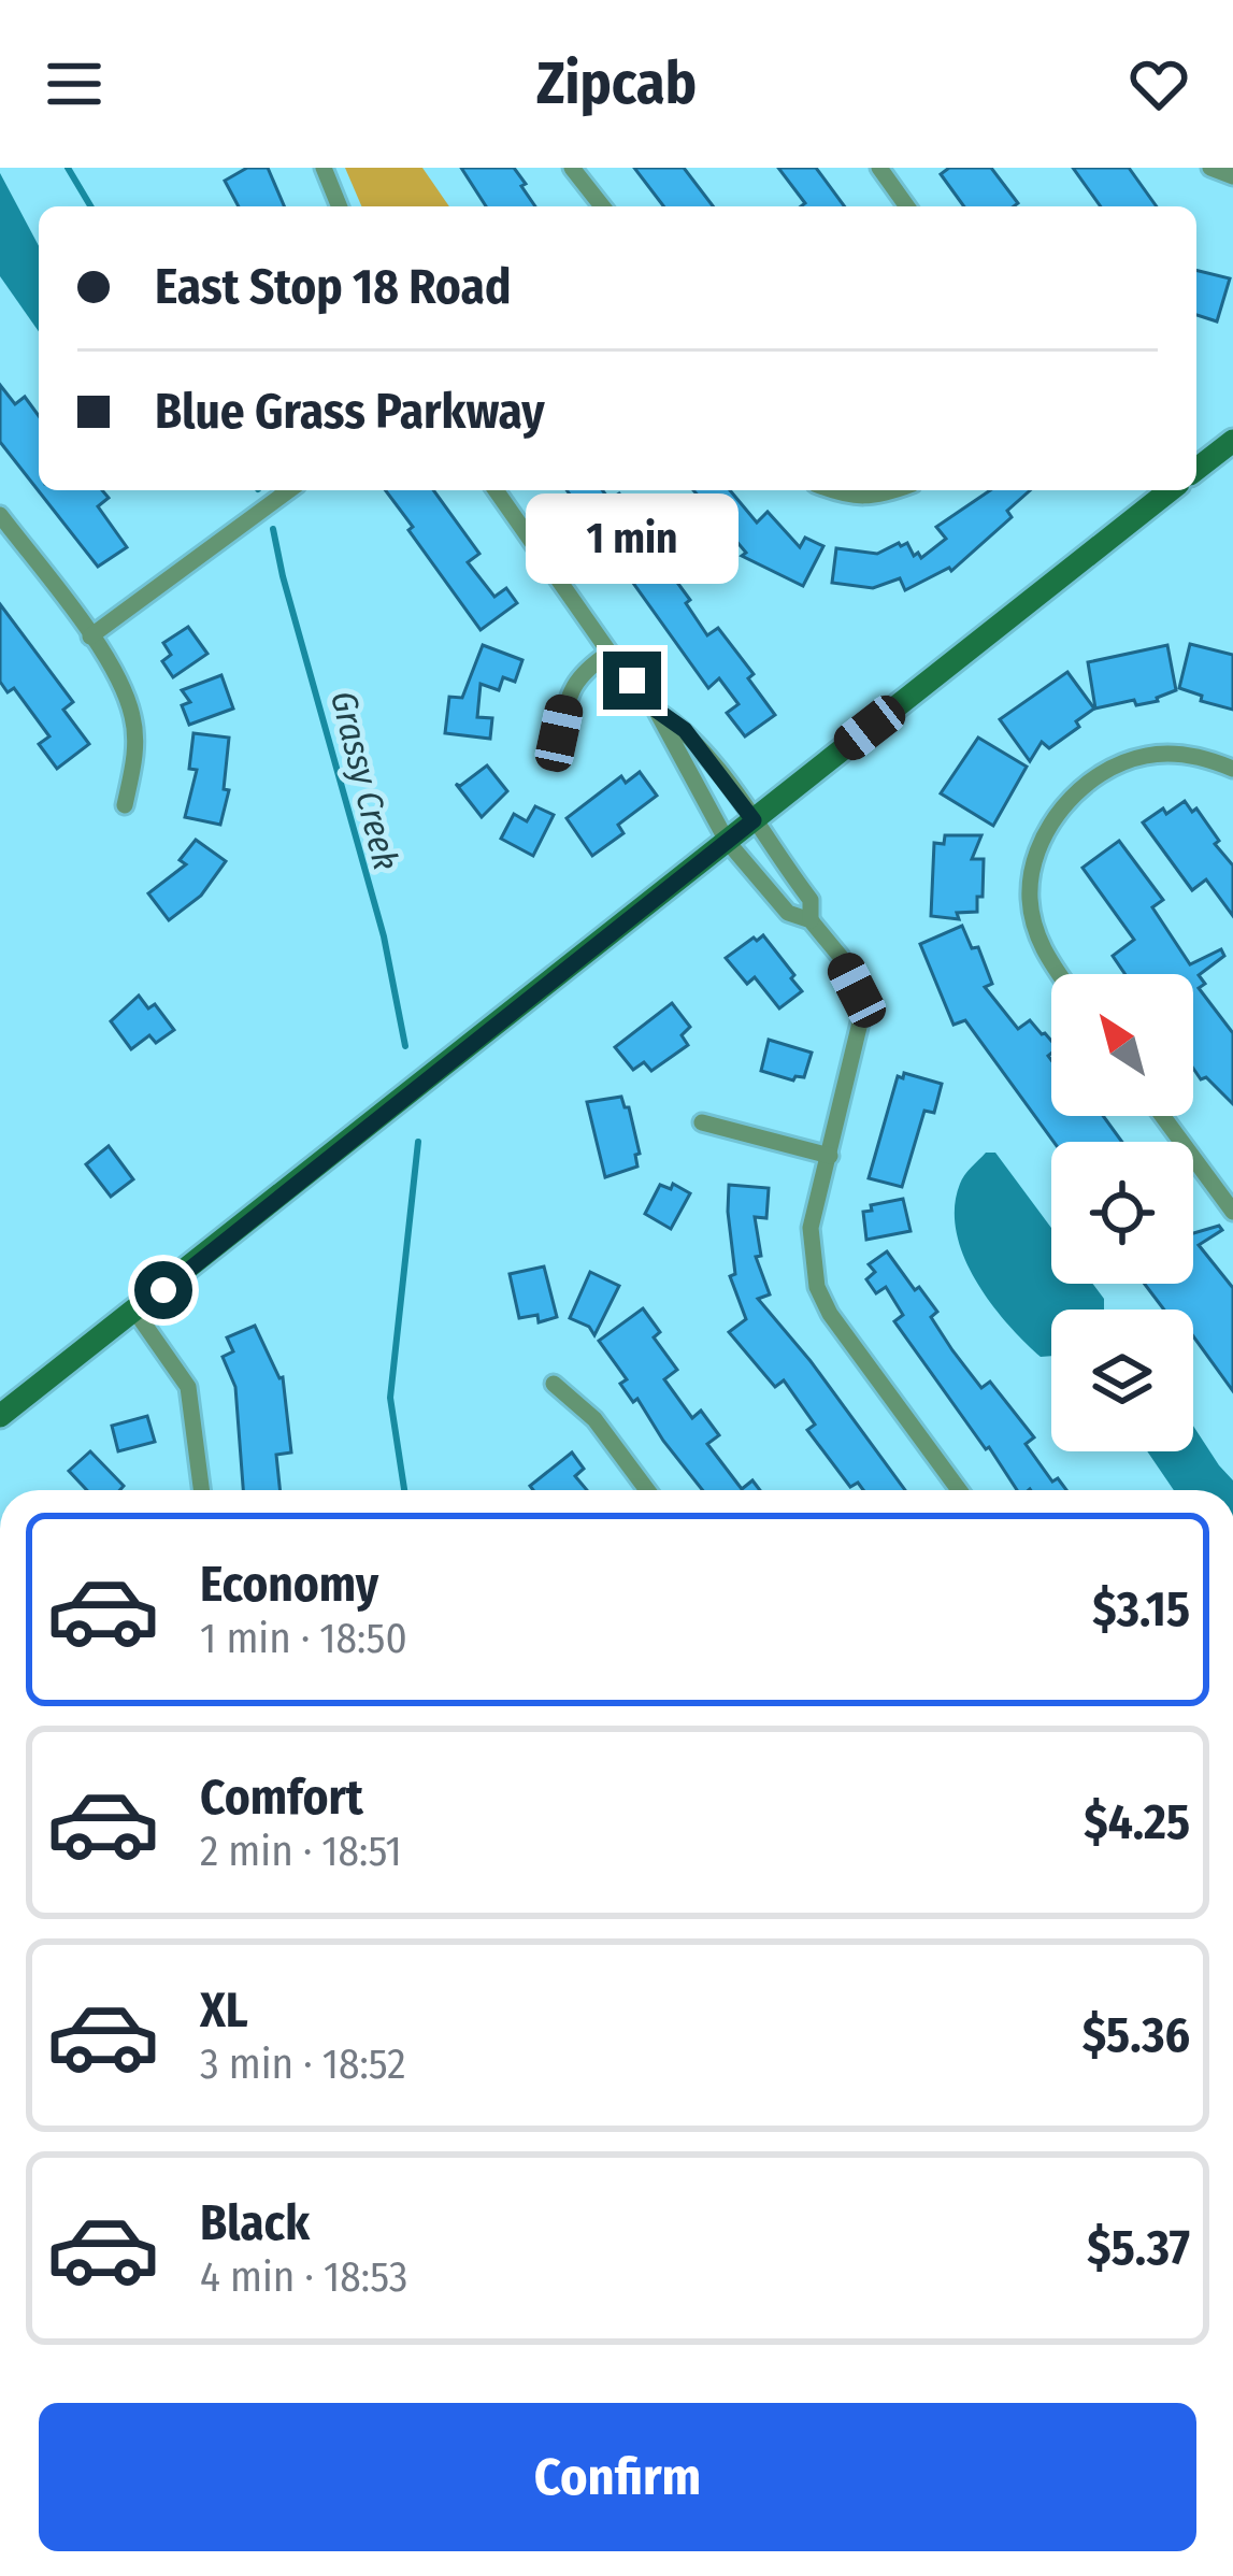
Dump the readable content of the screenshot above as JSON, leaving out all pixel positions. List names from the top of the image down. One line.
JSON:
{"water":["Grassy Creek"],"north":"top left","page":{"header":"Zipcab","banner":["East Stop 18 Road","Blue Grass Parkway"],"bubble":"1 min","list":[{"name":"Economy","note":"1 min · 18:50","value":"$3.15"},{"name":"Comfort","note":"2 min · 18:51","value":"$4.25"},{"name":"XL","note":"3 min · 18:52","value":"$5.36"},{"name":"Black","note":"4 min · 18:53","value":"$5.37"}],"buttons":"Confirm"}}
